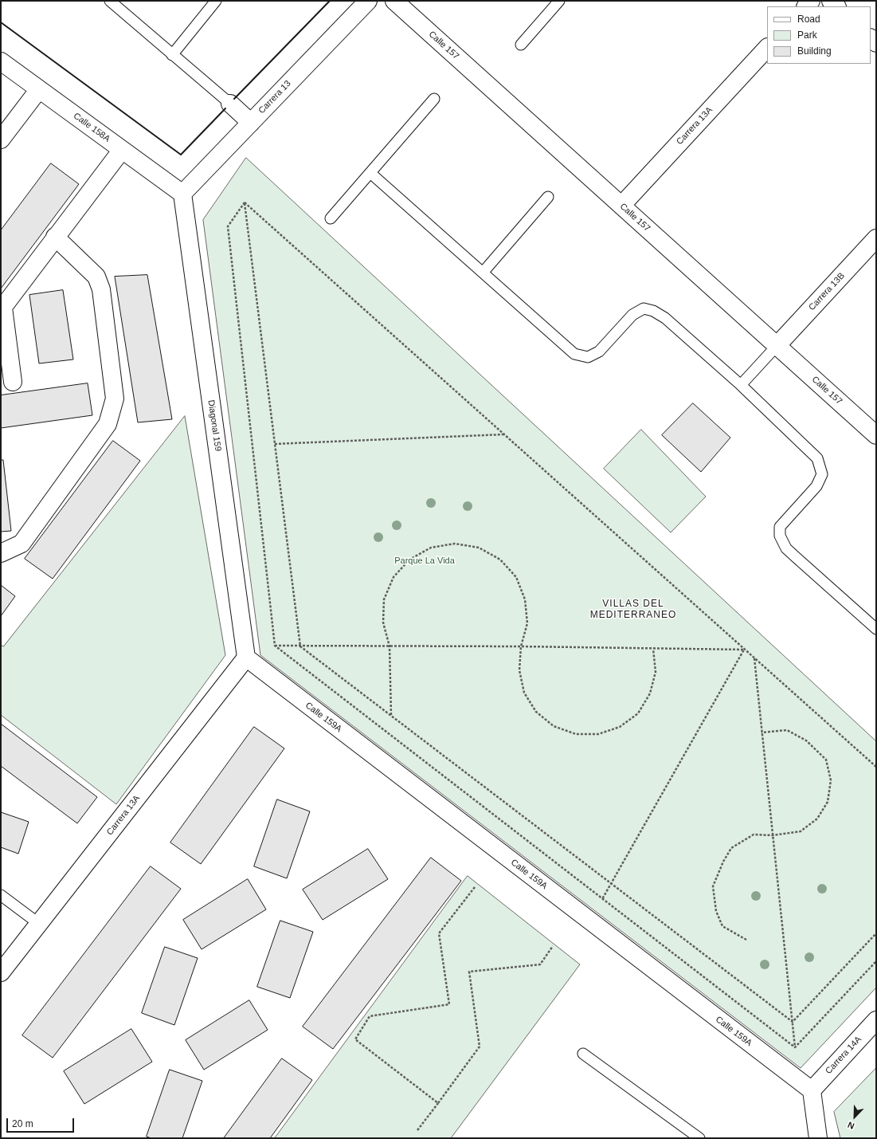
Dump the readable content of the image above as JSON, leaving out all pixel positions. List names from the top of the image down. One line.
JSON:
{"streets":{"street":["Calle 157","Carrera 13","Carrera 13A","Calle 158A","Carrera 13B","Diagonal 159","Calle 159A","Carrera 14A"]},"crossings":[["Calle 157","Carrera 13A"],["Calle 157","Carrera 13B"],["Carrera 13","Calle 158A"],["Carrera 13","Diagonal 159"],["Carrera 13A","Diagonal 159"],["Carrera 13A","Calle 159A"],["Calle 158A","Diagonal 159"],["Diagonal 159","Calle 159A"],["Calle 159A","Carrera 14A"]],"districts":["VILLAS DEL MEDITERRANEO"],"parks":["Parque La Vida"],"legend":["Road","Park","Building"],"scale_bar":"20 m","north":"bottom left"}
